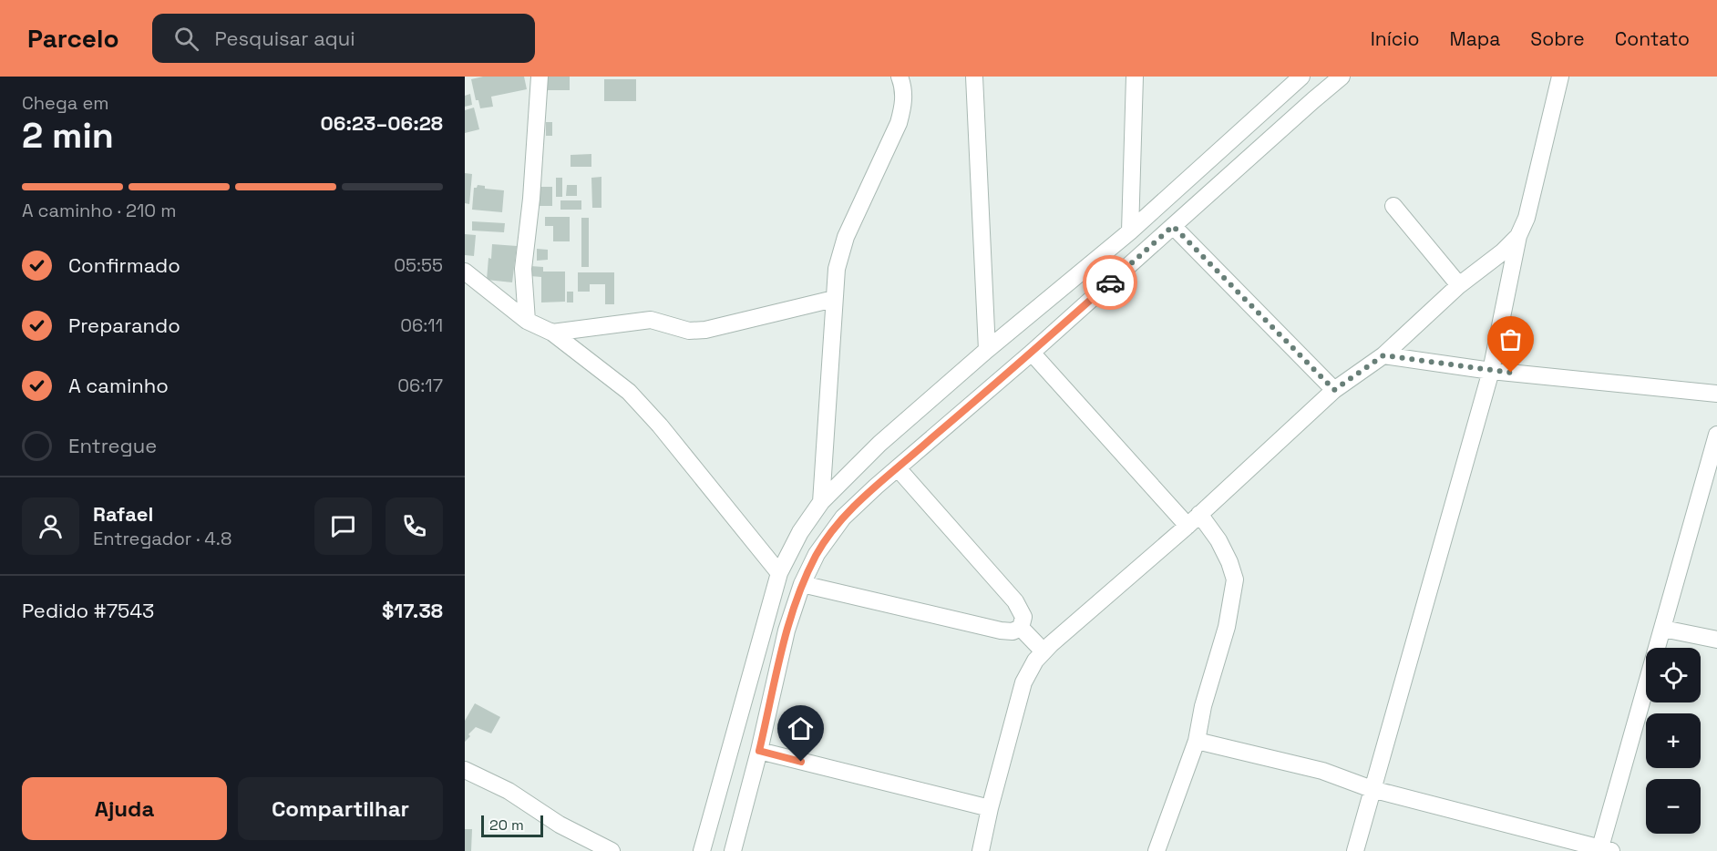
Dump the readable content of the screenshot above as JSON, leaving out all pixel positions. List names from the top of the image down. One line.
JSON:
{"scale_bar":"20 m","page":{"header":"Parcelo","search":"Pesquisar aqui","nav":["Início","Mapa","Sobre","Contato"],"heading":["2 min","Chega em","06:23–06:28"],"panel":["Rafael","Entregador · 4.8","Pedido #7543","$17.38"],"bar":"A caminho · 210 m","list":[["Confirmado","05:55"],["Preparando","06:11"],["A caminho","06:17"],"Entregue"],"map_buttons":["+","−"],"buttons":["Ajuda","Compartilhar"],"scale":"20 m"}}
